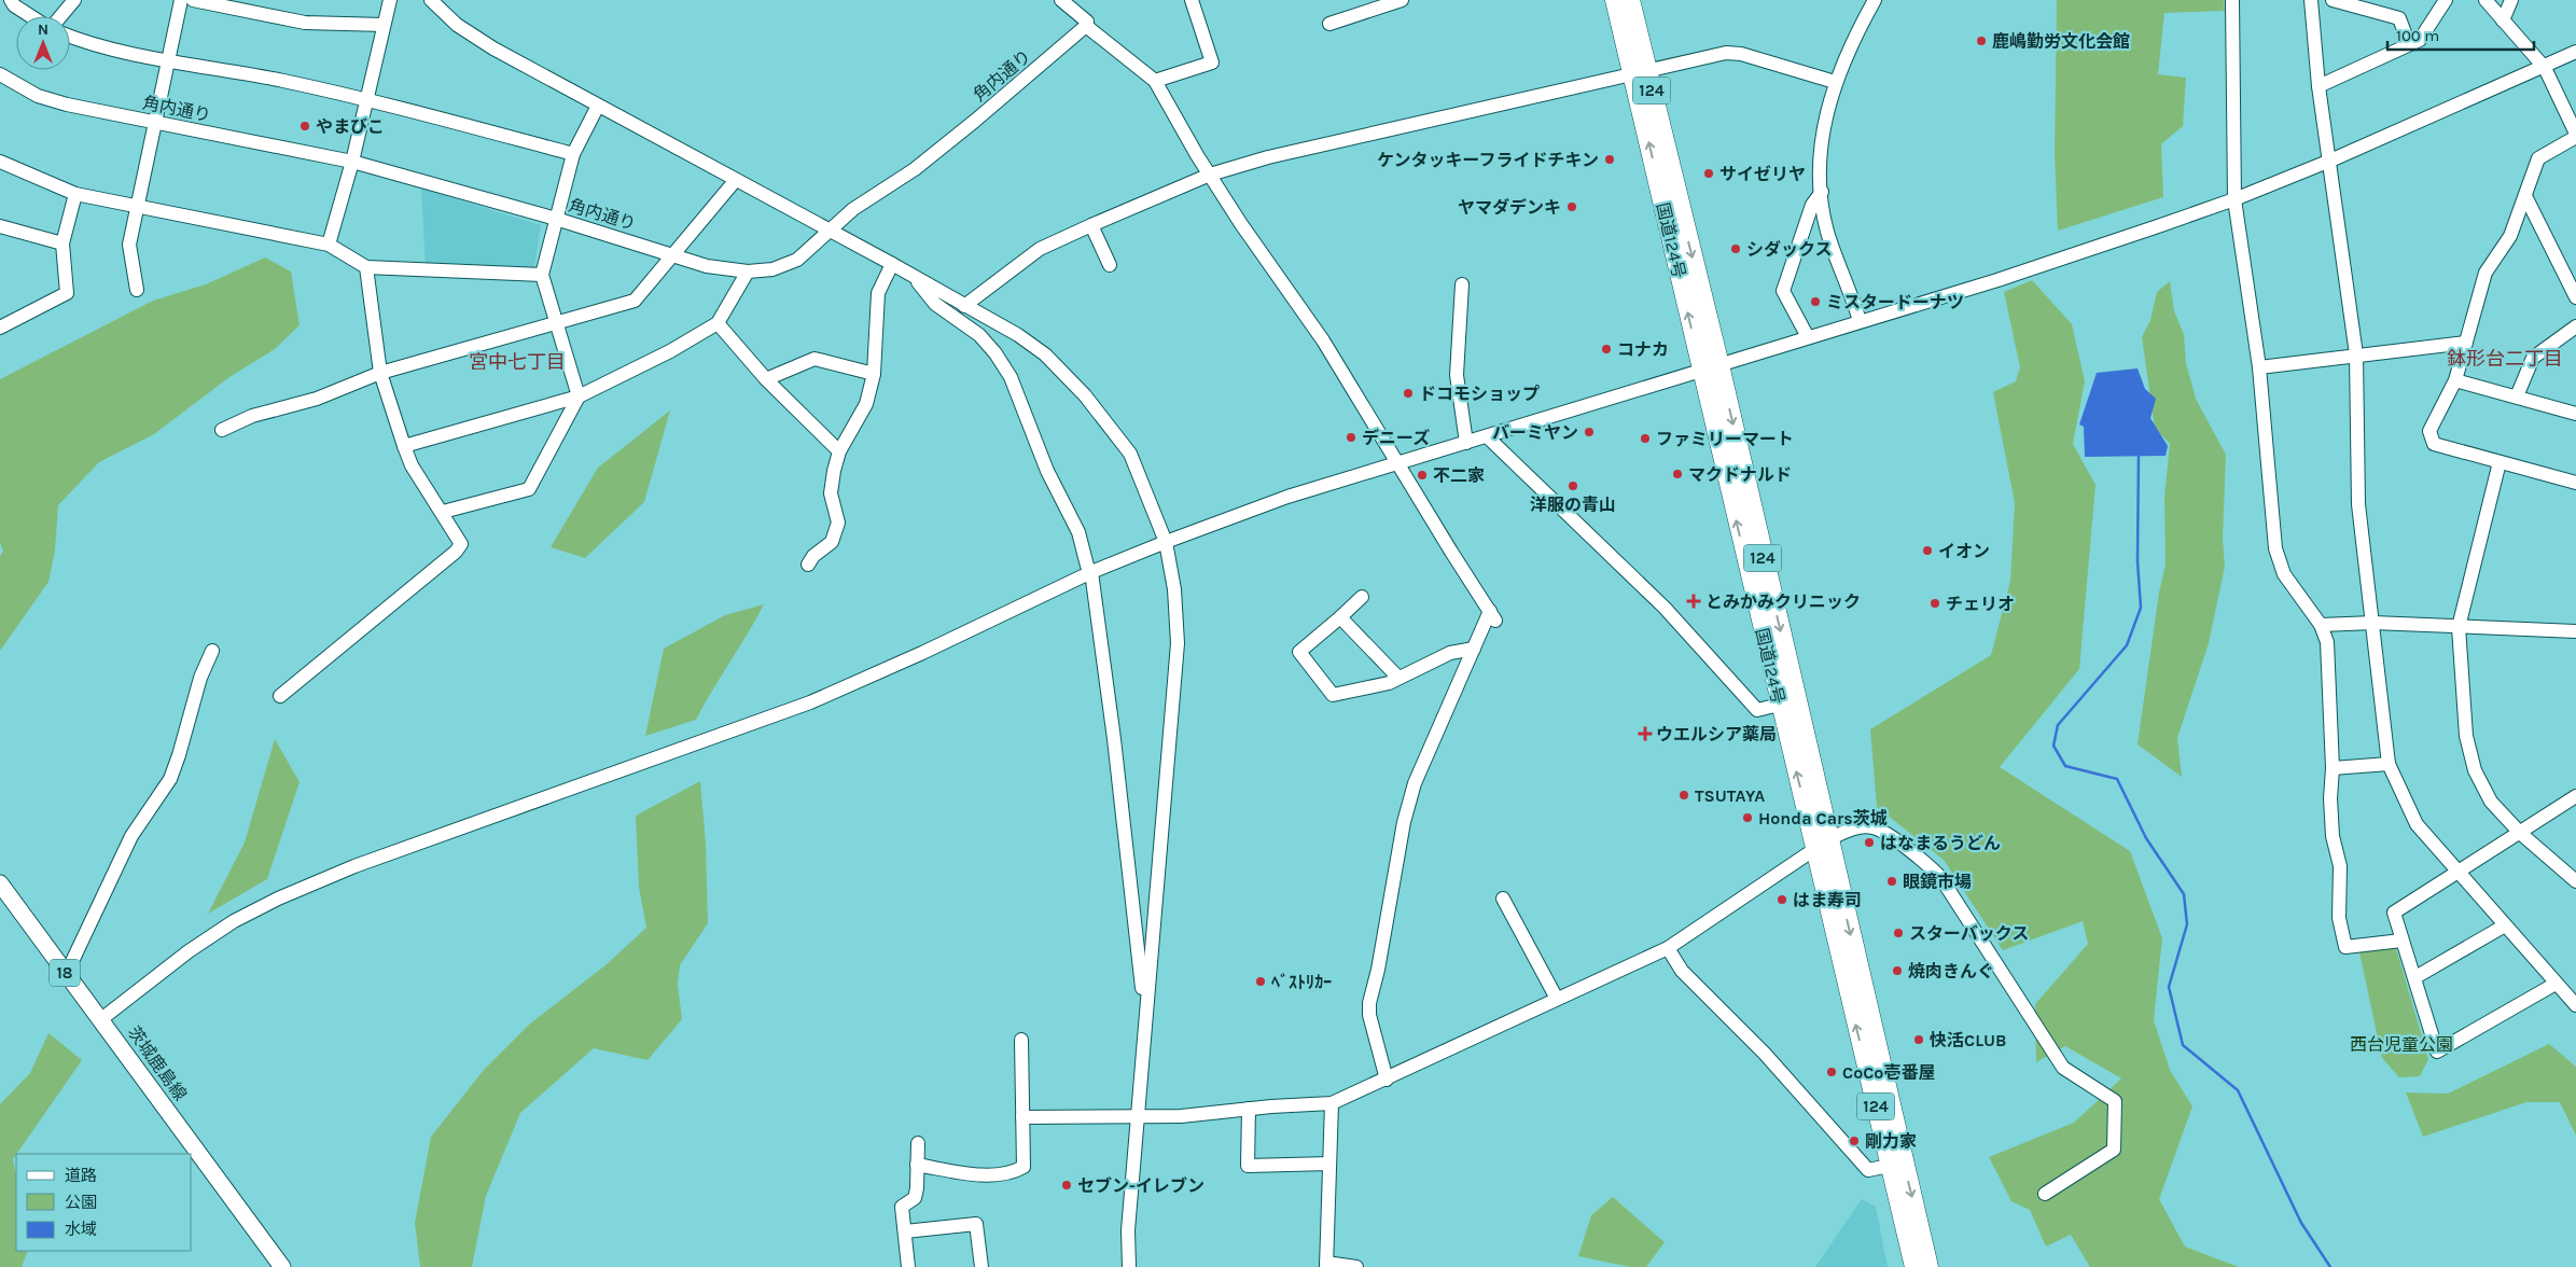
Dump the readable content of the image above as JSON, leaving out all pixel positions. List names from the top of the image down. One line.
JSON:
{"streets":{"highway":["124","国道124号"],"main road":["18","茨城鹿島線"],"street":["角内通り"]},"districts":["鉢形台二丁目","宮中七丁目"],"parks":["西台児童公園"],"places":{"other":["鹿嶋勤労文化会館","やまびこ","ケンタッキーフライドチキン","サイゼリヤ","ヤマダデンキ","シダックス","ミスタードーナツ","コナカ","ドコモショップ","バーミヤン","デニーズ","ファミリーマート","マクドナルド","不二家","洋服の青山","イオン","チェリオ","TSUTAYA","Honda Cars茨城","はなまるうどん","眼鏡市場","はま寿司","スターバックス","焼肉きんぐ","ﾍﾞｽﾄﾘｶｰ","快活CLUB","CoCo壱番屋","剛力家","セブン-イレブン"],"health":["とみかみクリニック","ウエルシア薬局"]},"legend":["道路","公園","水域"],"scale_bar":"100 m","north":"top"}
